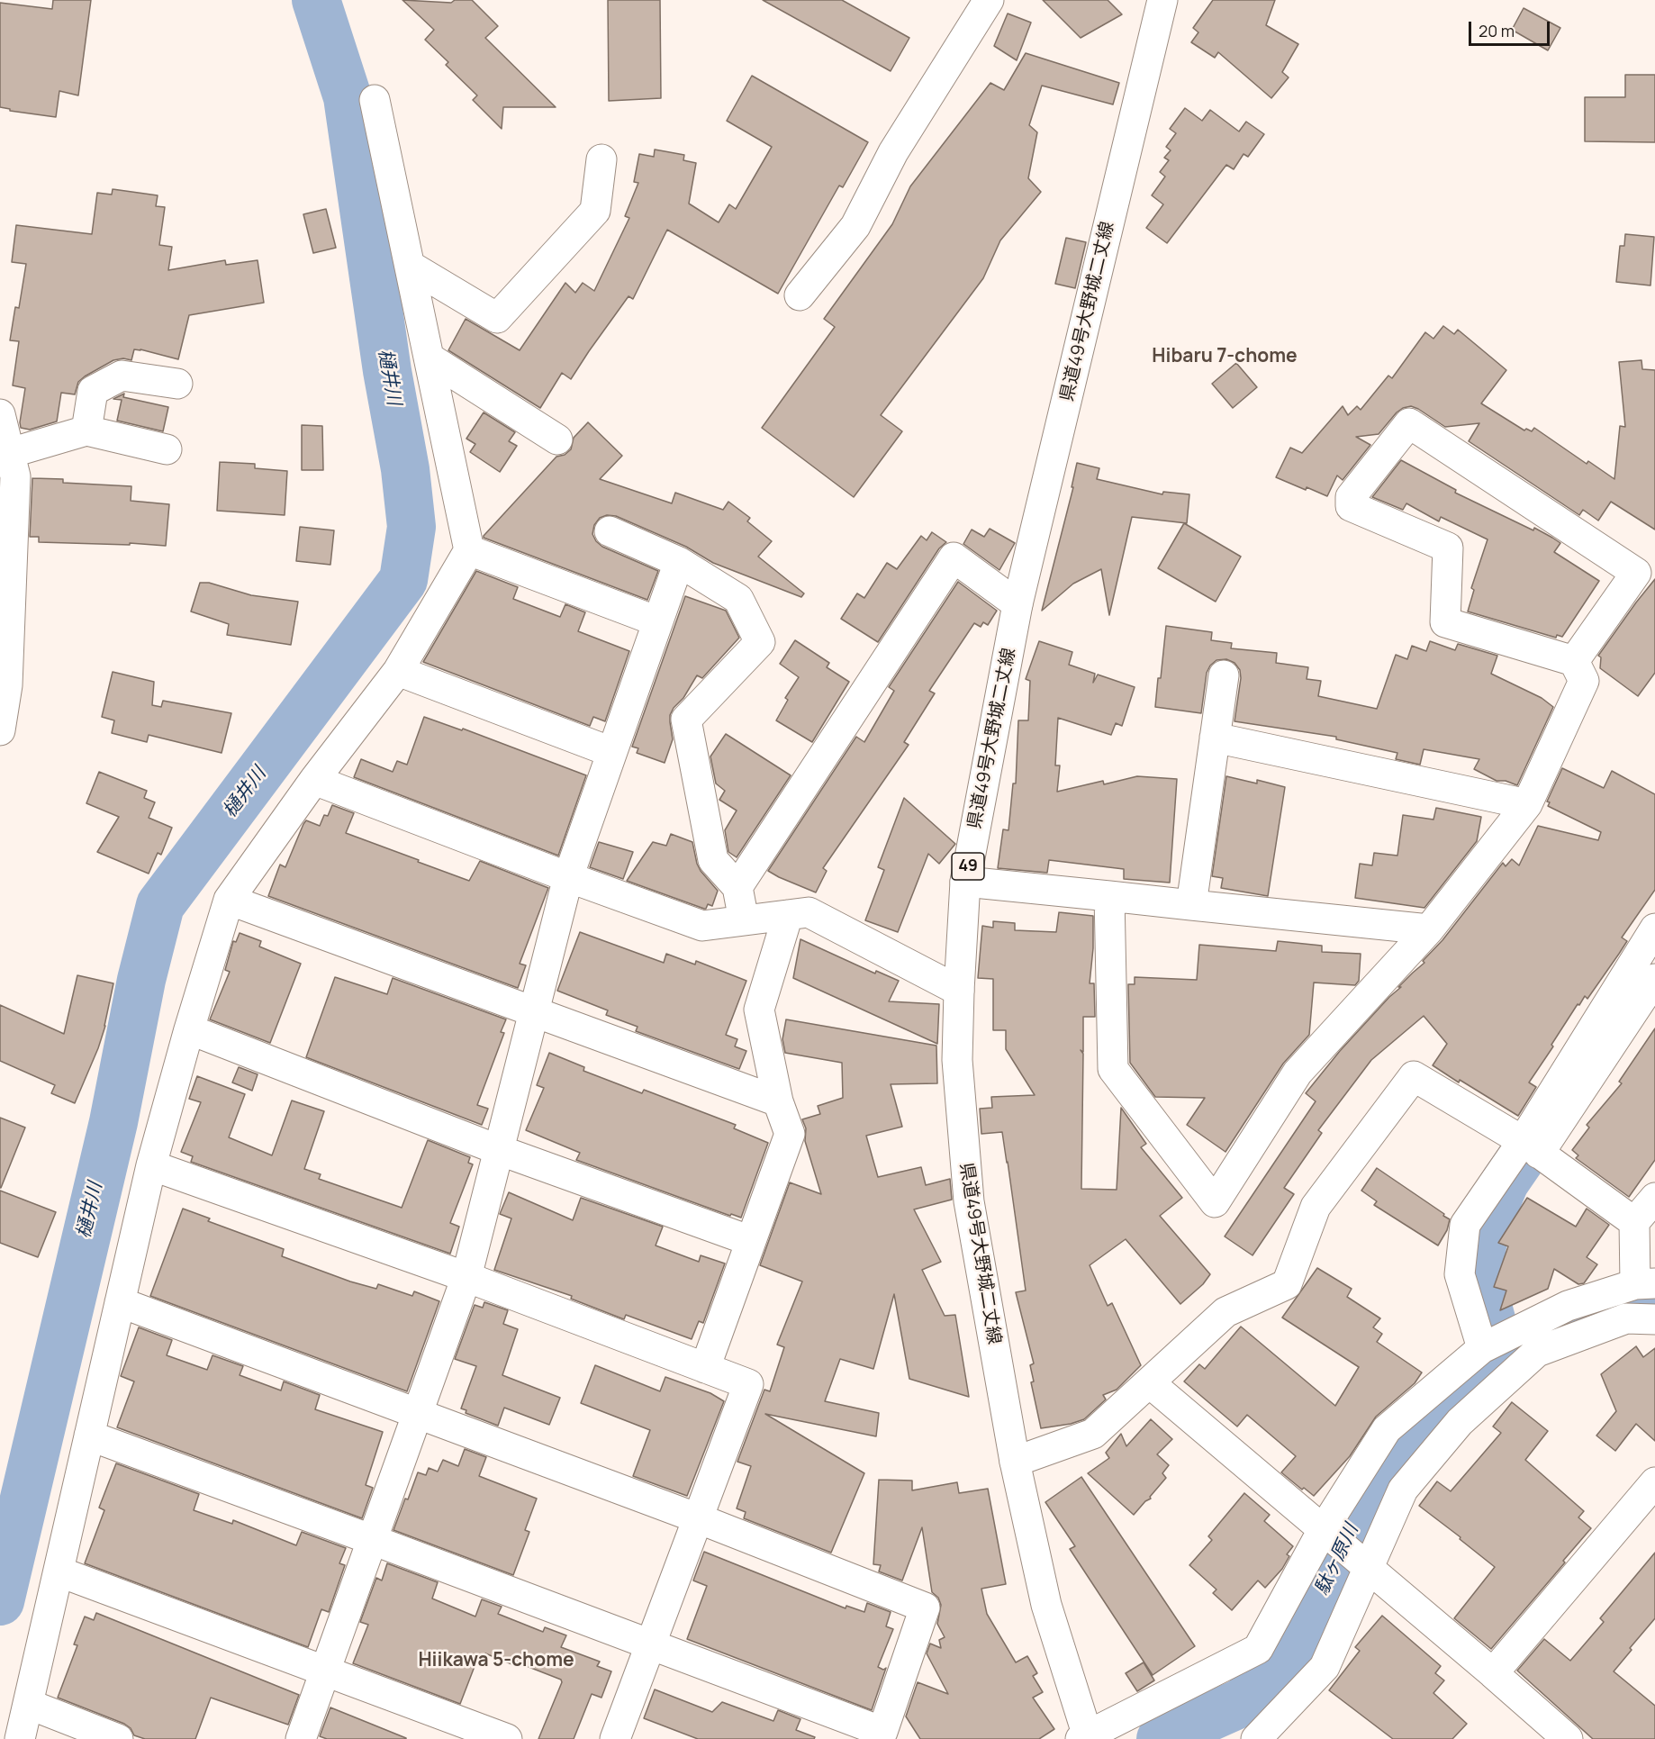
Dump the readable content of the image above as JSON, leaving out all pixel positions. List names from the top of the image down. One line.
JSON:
{"streets":{"street":["県道49号大野城二丈線","49"]},"districts":["Hibaru 7-chome","Hiikawa 5-chome"],"water":["樋井川","駄ヶ原川"],"scale_bar":"20 m"}
